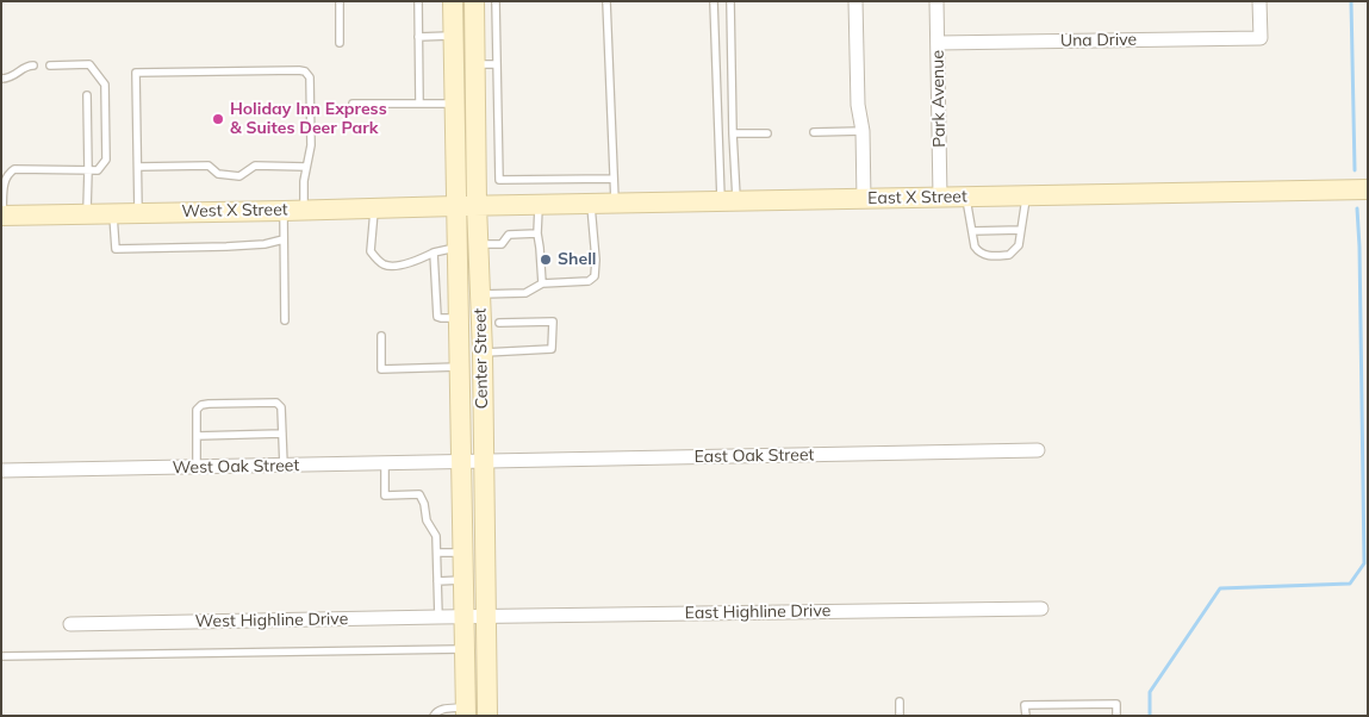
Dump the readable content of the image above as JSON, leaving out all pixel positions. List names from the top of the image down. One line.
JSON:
{"streets":{"main road":["East X Street","West X Street","Center Street"],"street":["Una Drive","Park Avenue","East Oak Street","West Oak Street","East Highline Drive","West Highline Drive"]},"crossings":[["Una Drive","Park Avenue"],["Park Avenue","East X Street"],["East X Street","West X Street"],["East X Street","Center Street"],["West X Street","Center Street"],["Center Street","East Oak Street"],["Center Street","West Oak Street"],["Center Street","East Highline Drive"],["Center Street","West Highline Drive"],["East Oak Street","West Oak Street"],["East Highline Drive","West Highline Drive"]],"places":["Holiday Inn Express & Suites Deer Park","Shell"]}
